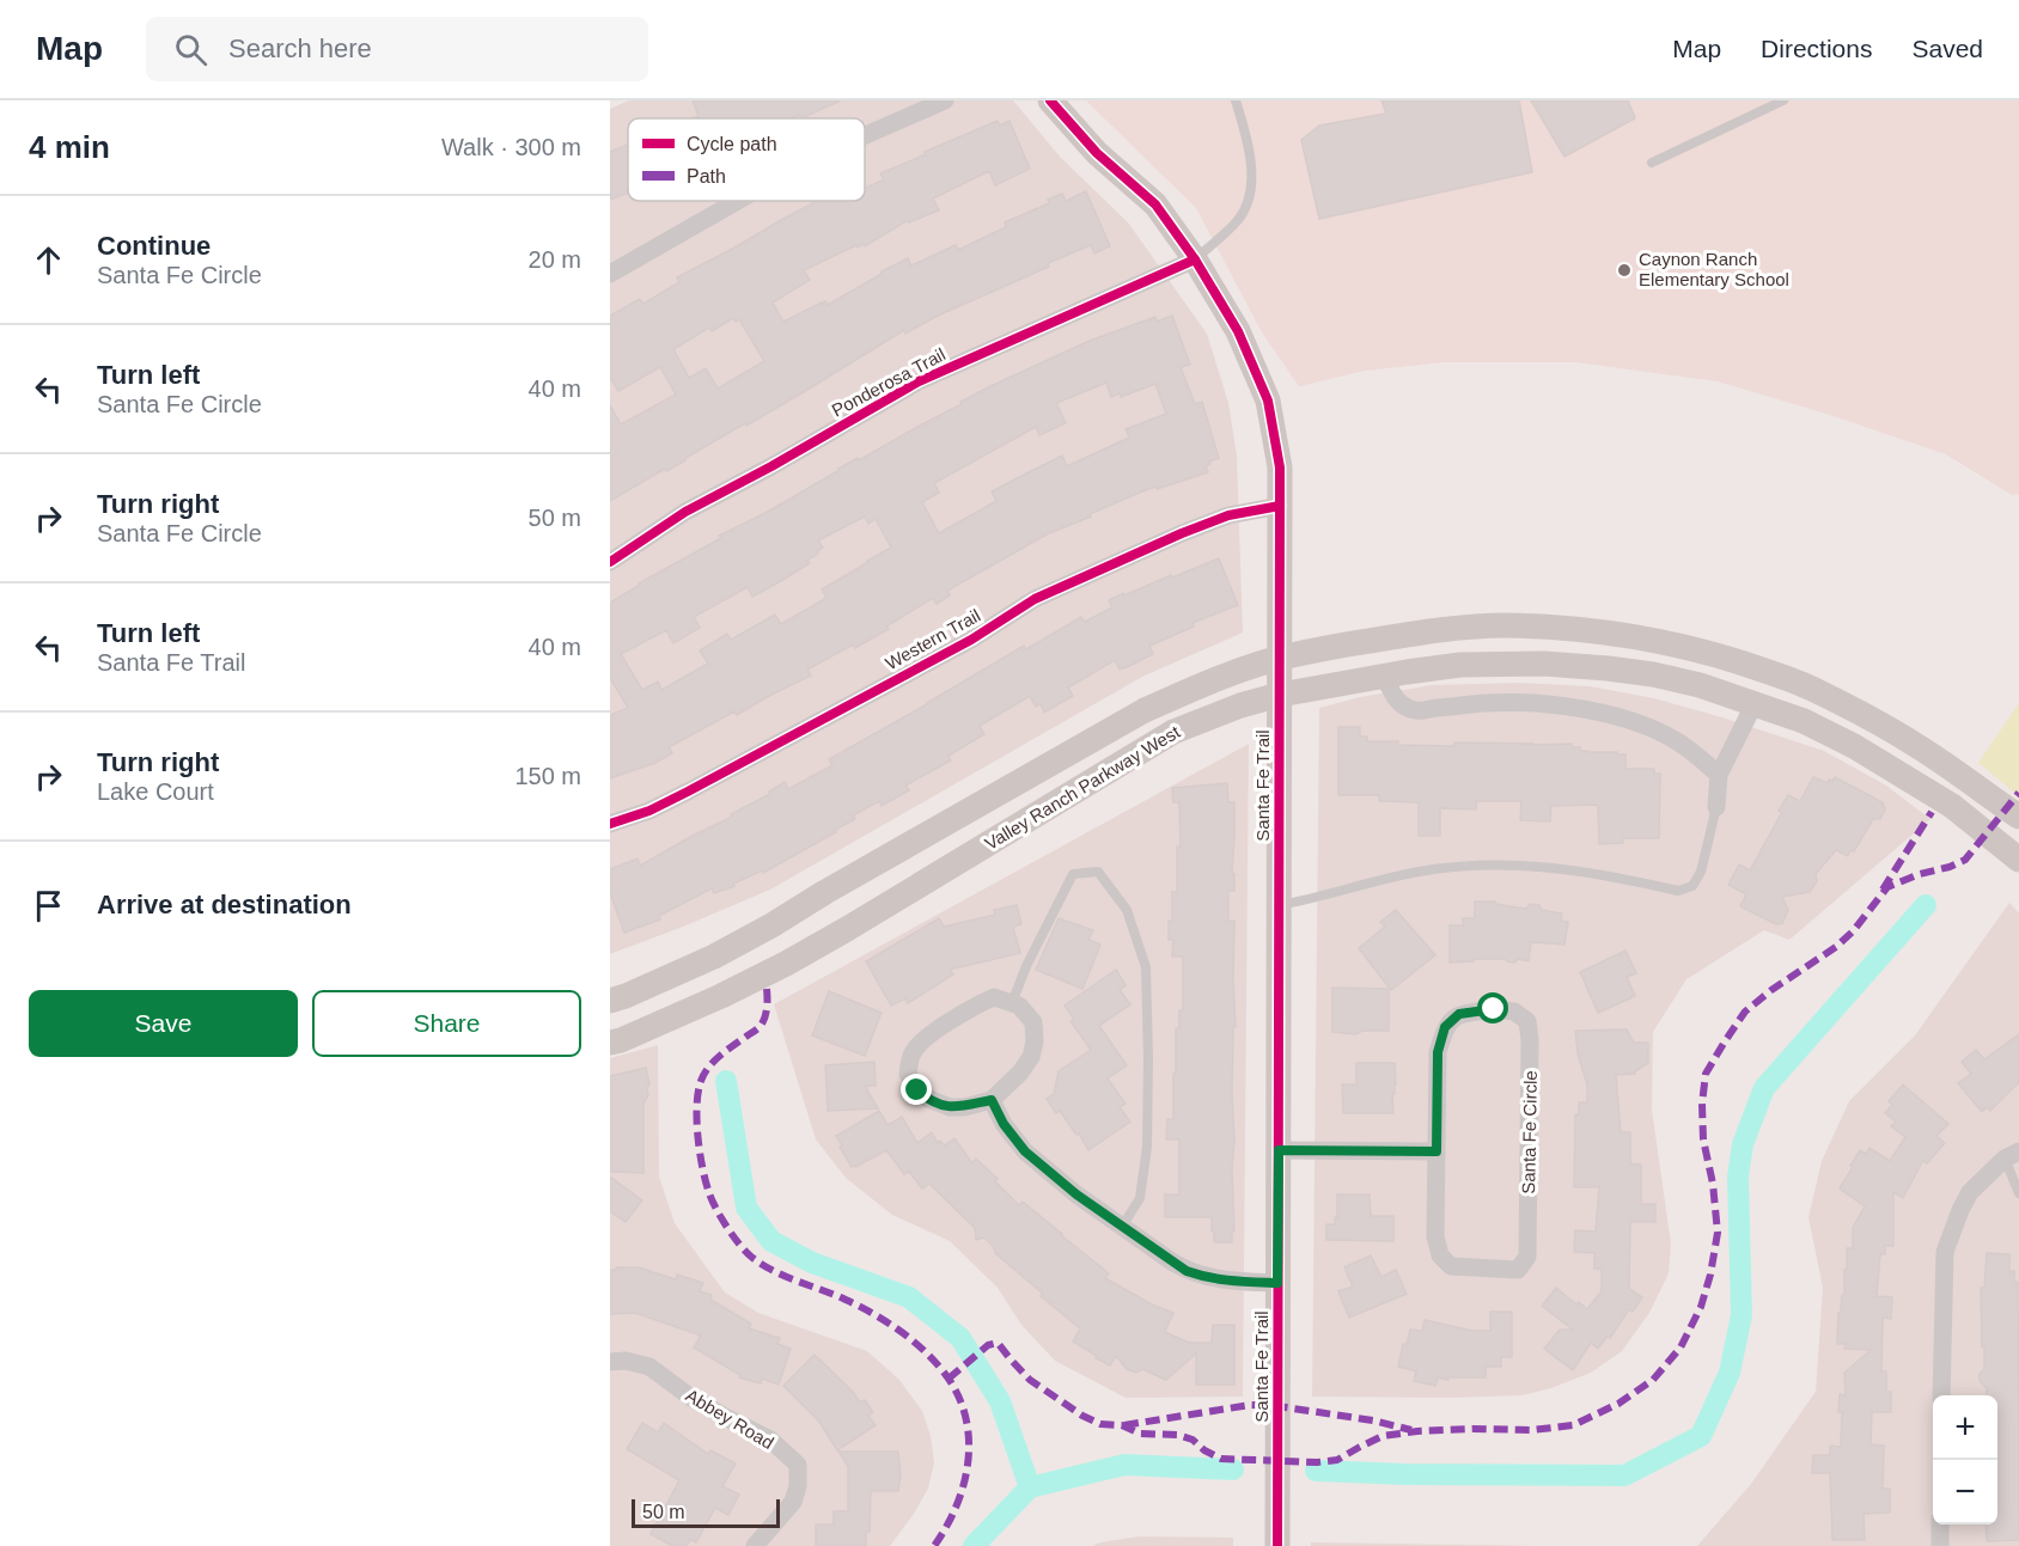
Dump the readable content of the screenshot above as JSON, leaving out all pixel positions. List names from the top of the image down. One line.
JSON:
{"streets":{"main road":["Santa Fe Trail","Valley Ranch Parkway West"],"street":["Ponderosa Trail","Western Trail","Santa Fe Circle","Abbey Road"]},"crossings":[["Ponderosa Trail","Santa Fe Trail"],["Western Trail","Santa Fe Trail"],["Santa Fe Trail","Valley Ranch Parkway West"]],"places":["Caynon Ranch Elementary School"],"legend":["Cycle path","Path"],"scale_bar":"50 m","page":{"header":"Map","search":"Search here","nav":["Map","Directions","Saved"],"heading":["4 min","Walk · 300 m"],"list":[["Continue","Santa Fe Circle","20 m"],["Turn left","Santa Fe Circle","40 m"],["Turn right","Santa Fe Circle","50 m"],["Turn left","Santa Fe Trail","40 m"],["Turn right","Lake Court","150 m"],"Arrive at destination"],"buttons":["Save","Share"],"map_buttons":["+","−"],"scale":"50 m"}}
